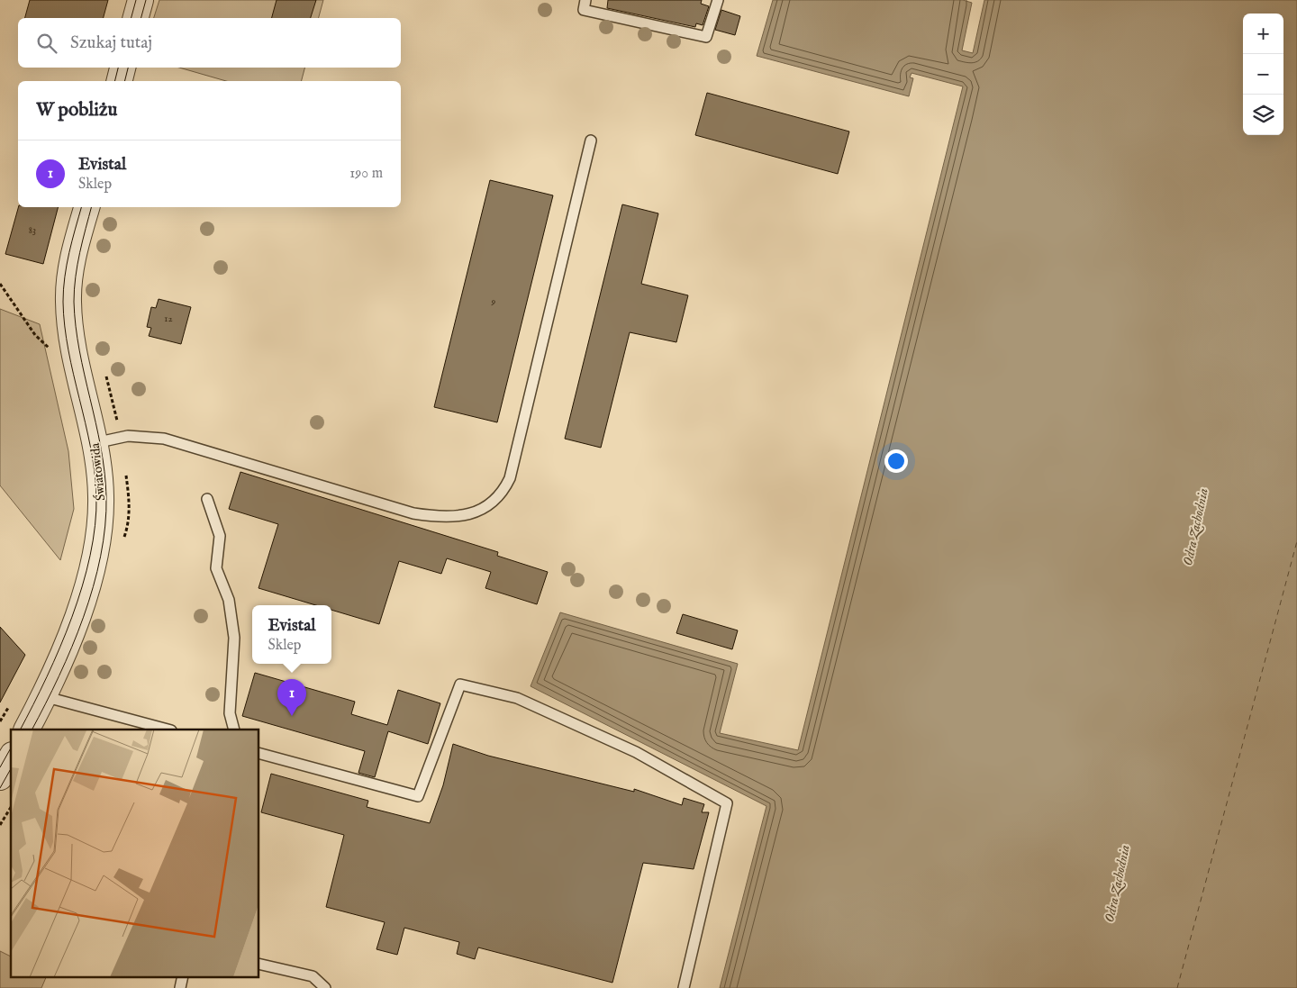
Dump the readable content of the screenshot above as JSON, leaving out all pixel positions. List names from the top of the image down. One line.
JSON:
{"streets":{"street":["Światowida"]},"water":["Odra Zachodnia"],"house_numbers":["83","9","12"],"page":{"map_buttons":["+","−"],"search":"Szukaj tutaj","heading":"W pobliżu","list":[{"mark":"1","name":"Evistal","note":"Sklep","value":"190 m"}],"popup":["Evistal","Sklep"],"pins":"1"}}
